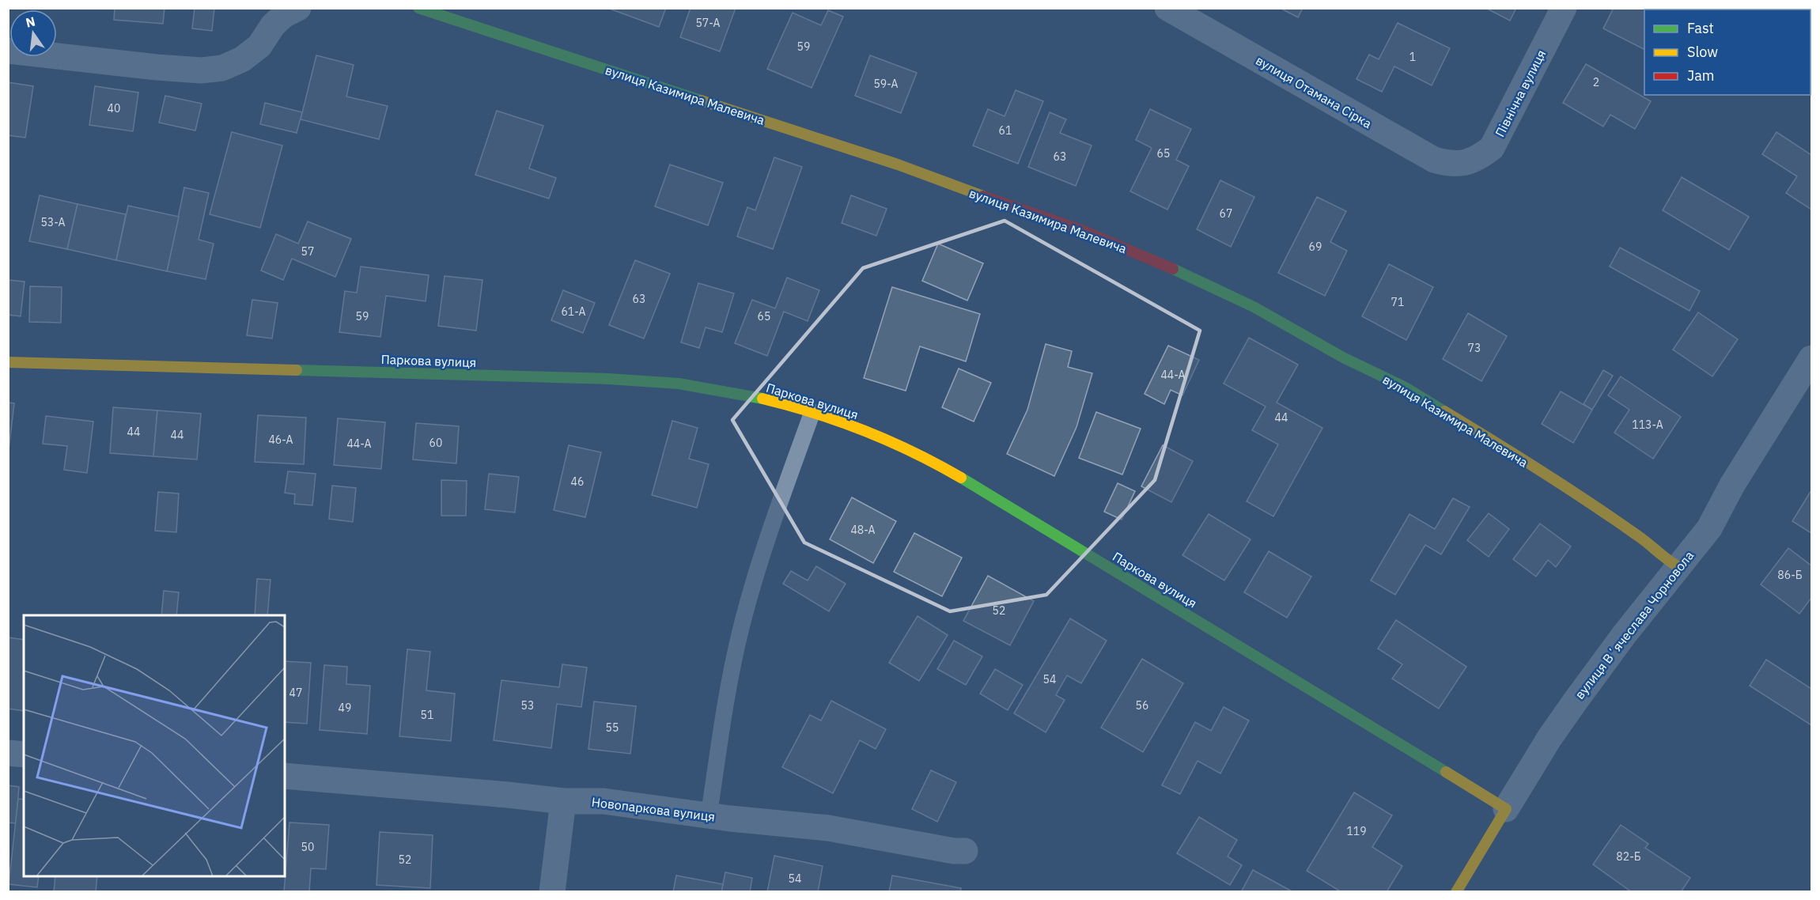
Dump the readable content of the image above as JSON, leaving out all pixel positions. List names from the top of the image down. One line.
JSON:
{"streets":{"street":["вулиця Отамана Сірка","Північна вулиця","вулиця Казимира Малевича","Паркова вулиця","вулиця Вʼячеслава Чорновола","Новопаркова вулиця"]},"crossings":[["вулиця Отамана Сірка","Північна вулиця"],["вулиця Казимира Малевича","вулиця Вʼячеслава Чорновола"],["Паркова вулиця","вулиця Вʼячеслава Чорновола"]],"house_numbers":["57-А","59","1","2","59-А","40","61","65","63","67","53-А","69","57","63","71","61-А","59","65","73","44-А","44","113-А","44","44","46-А","60","44-А","46","48-А","86-Б","52","54","47","53","56","49","51","55","119","50","82-Б","52","54"],"legend":["Fast","Slow","Jam"],"north":"top"}
